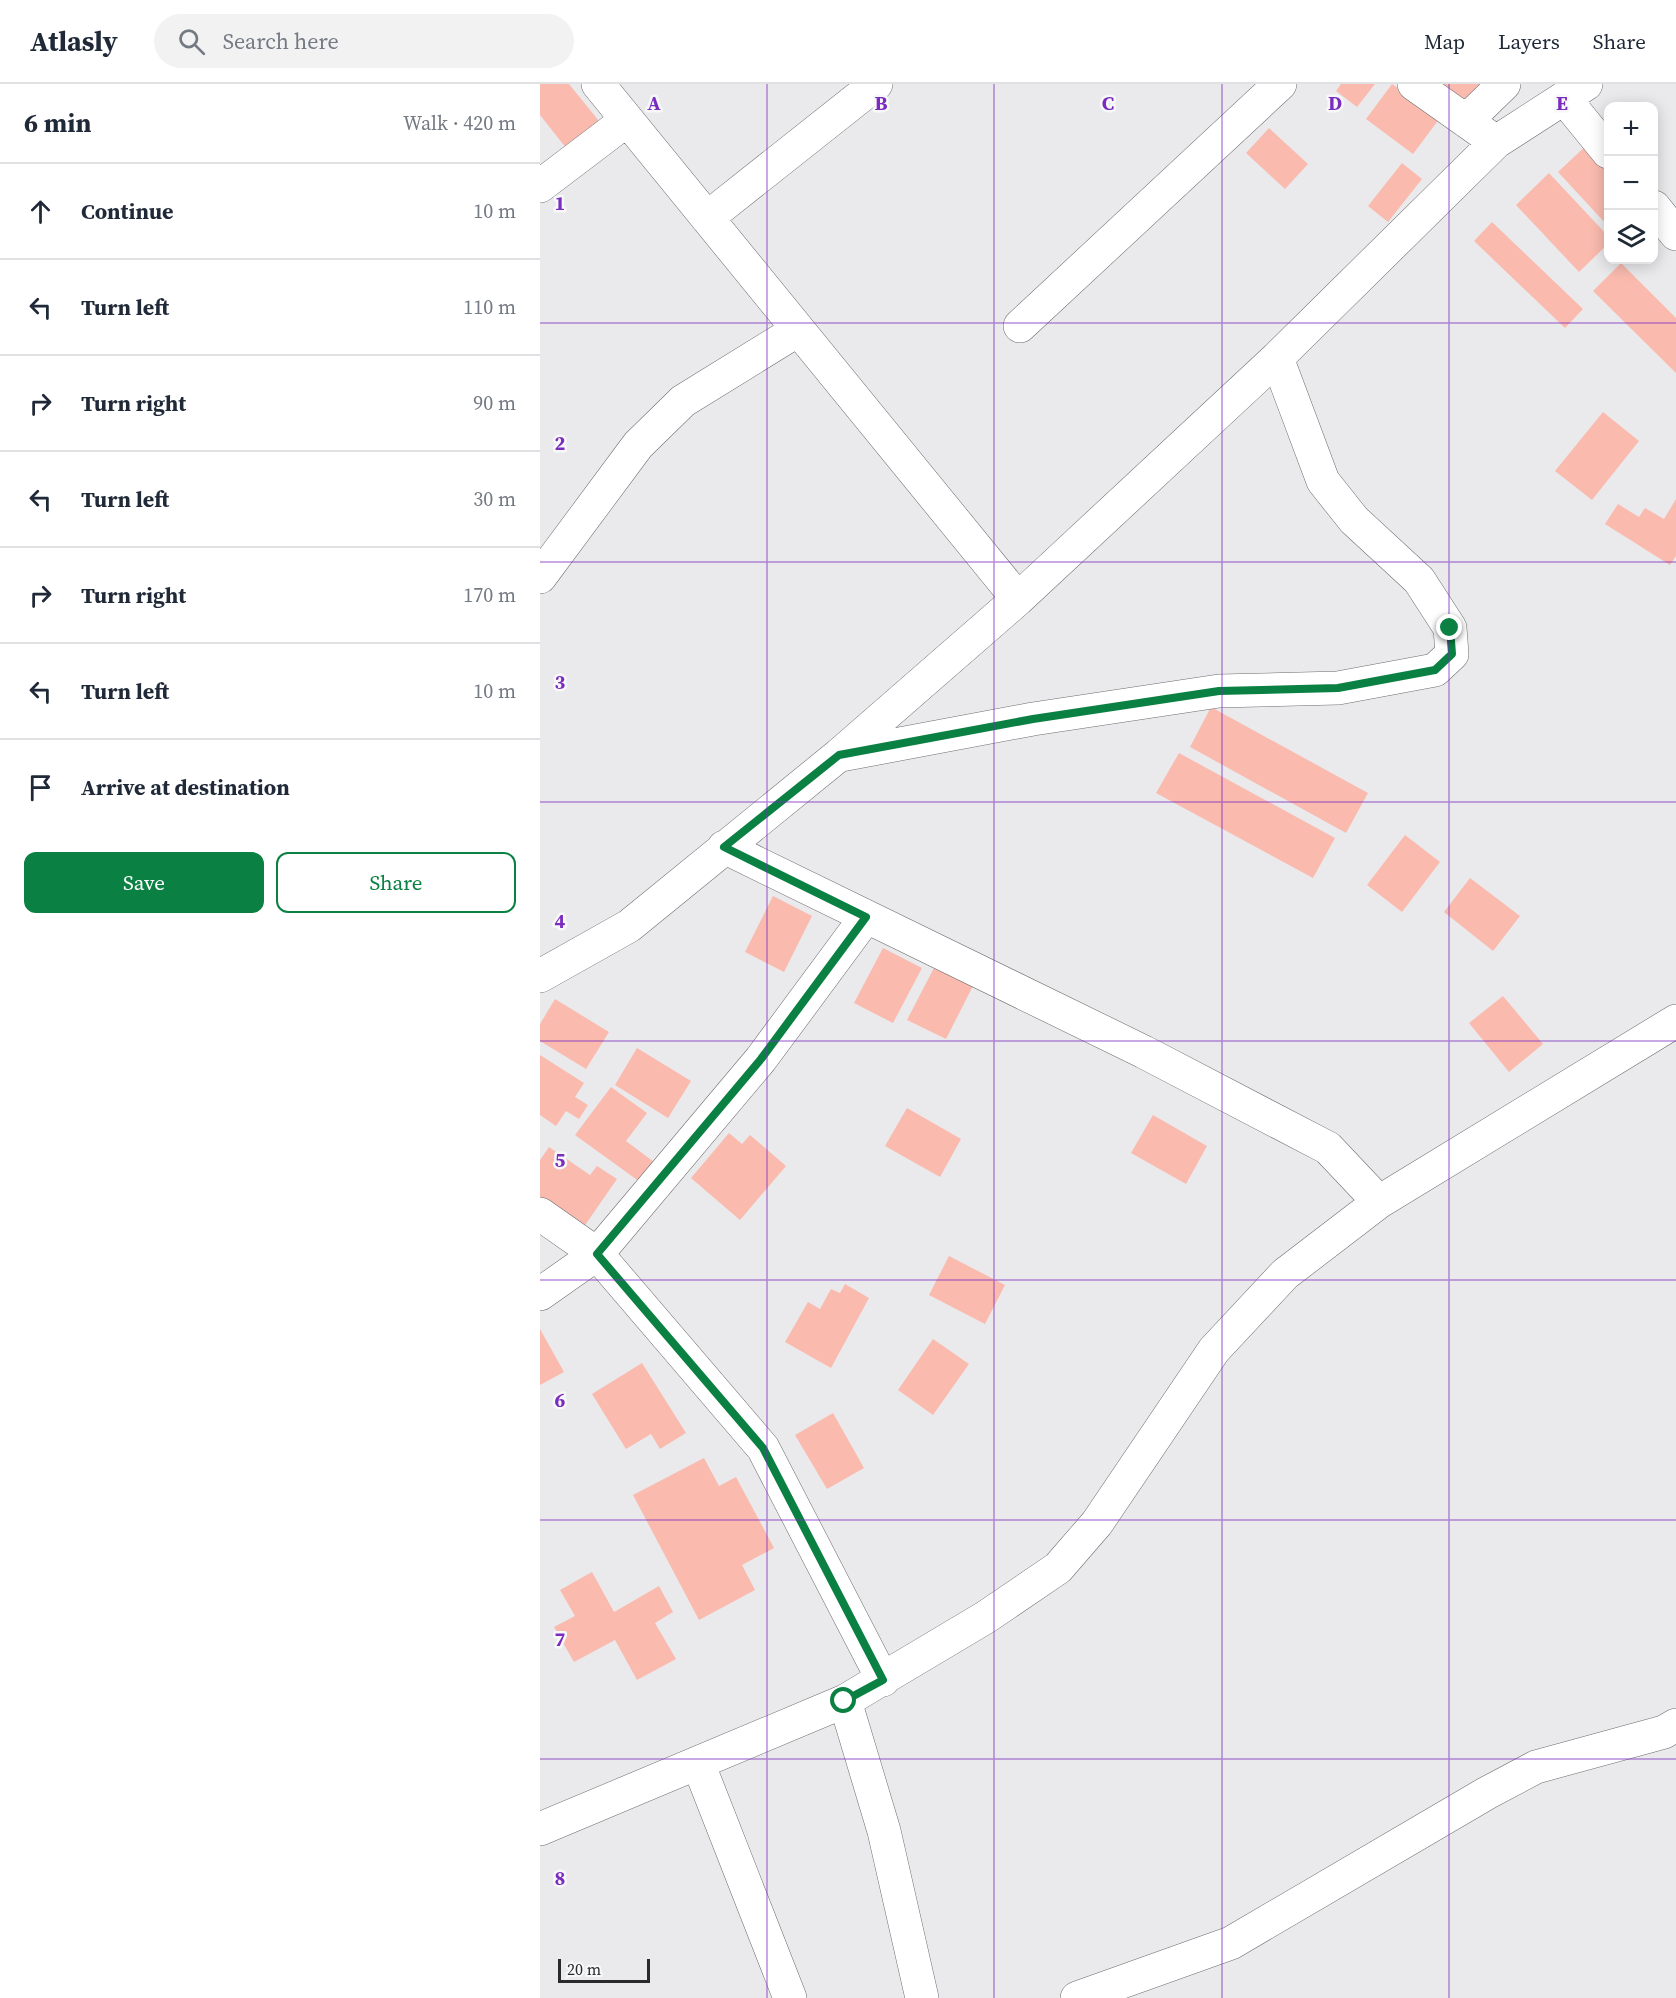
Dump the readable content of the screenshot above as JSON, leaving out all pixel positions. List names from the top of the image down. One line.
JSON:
{"scale_bar":"20 m","page":{"header":"Atlasly","search":"Search here","nav":["Map","Layers","Share"],"heading":["6 min","Walk · 420 m"],"map_buttons":["+","−"],"list":[["Continue","10 m"],["Turn left","110 m"],["Turn right","90 m"],["Turn left","30 m"],["Turn right","170 m"],["Turn left","10 m"],"Arrive at destination"],"buttons":["Save","Share"],"scale":"20 m"},"grid":{"columns":["A","B","C","D","E"],"rows":["1","2","3","4","5","6","7","8"]}}
